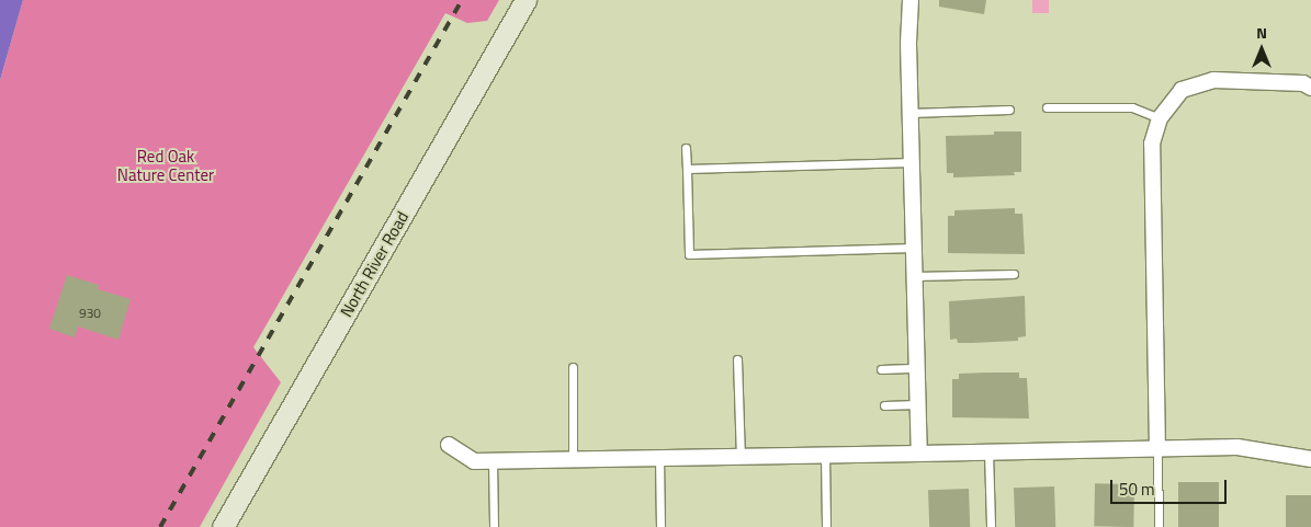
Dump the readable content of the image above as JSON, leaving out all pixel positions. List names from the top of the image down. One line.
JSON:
{"streets":{"main road":["North River Road"]},"parks":["Red Oak Nature Center"],"house_numbers":["930"],"scale_bar":"50 m","north":"top"}
